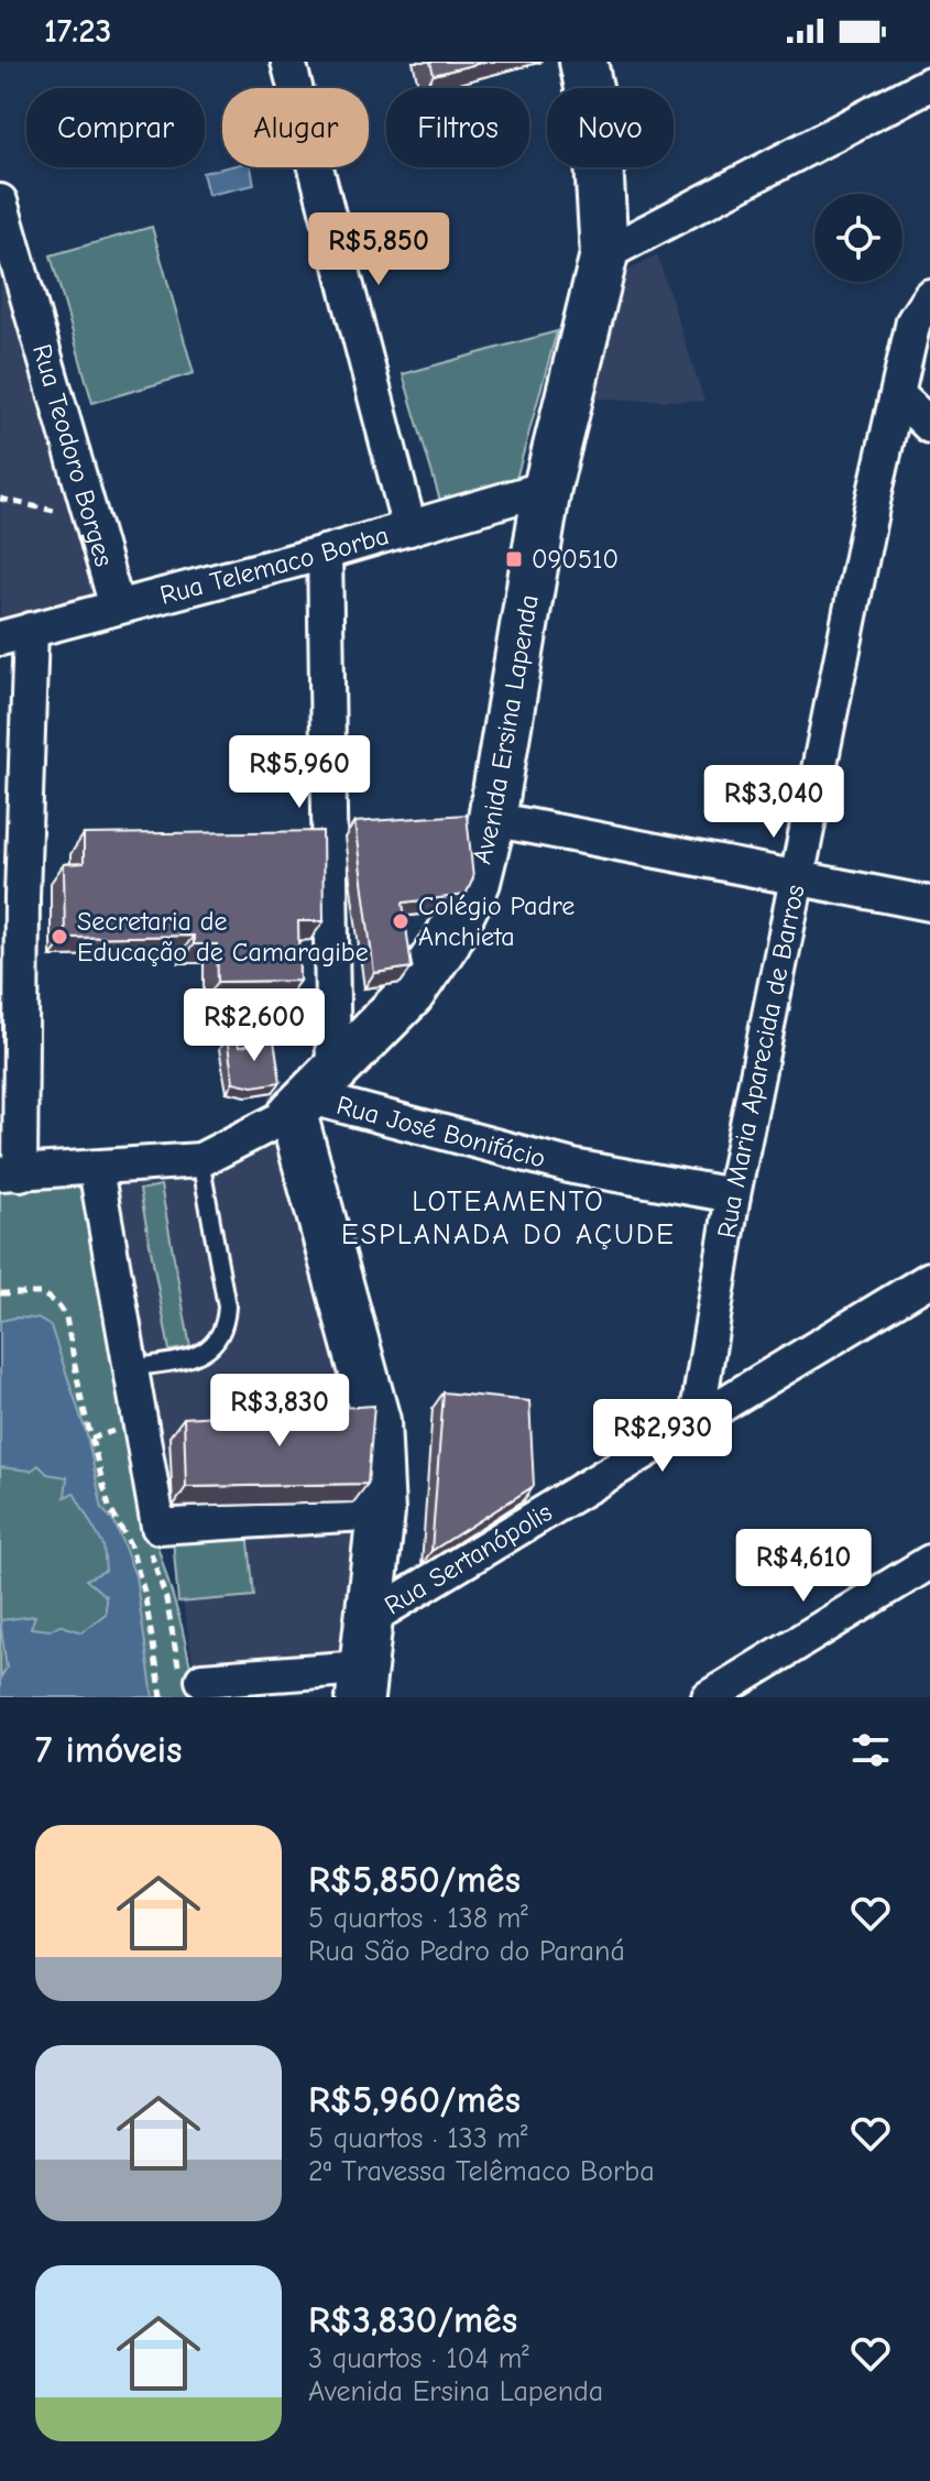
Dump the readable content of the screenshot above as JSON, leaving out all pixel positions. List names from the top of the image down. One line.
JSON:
{"streets":{"street":["Rua Teodoro Borges","Rua Telemaco Borba","Avenida Ersina Lapenda","Rua Maria Aparecida de Barros","Rua José Bonifácio","Rua Sertanópolis"]},"crossings":[["Rua Teodoro Borges","Rua Telemaco Borba"],["Rua Telemaco Borba","Avenida Ersina Lapenda"],["Avenida Ersina Lapenda","Rua José Bonifácio"],["Rua Maria Aparecida de Barros","Rua José Bonifácio"],["Rua Maria Aparecida de Barros","Rua Sertanópolis"]],"districts":["LOTEAMENTO ESPLANADA DO AÇUDE"],"places":{"transit":["090510"],"other":["Colégio Padre Anchieta","Secretaria de Educação de Camaragibe"]},"page":{"status":"17:23","chip":["Comprar","Alugar","Filtros","Novo"],"price":["R$5,850","R$5,960","R$3,040","R$2,600","R$3,830","R$2,930","R$4,610"],"heading":"7 imóveis","list":[{"name":"R$5,850/mês","note":"5 quartos · 138 m² · Rua São Pedro do Paraná"},{"name":"R$5,960/mês","note":"5 quartos · 133 m² · 2ª Travessa Telêmaco Borba"},{"name":"R$3,830/mês","note":"3 quartos · 104 m² · Avenida Ersina Lapenda"}]}}
